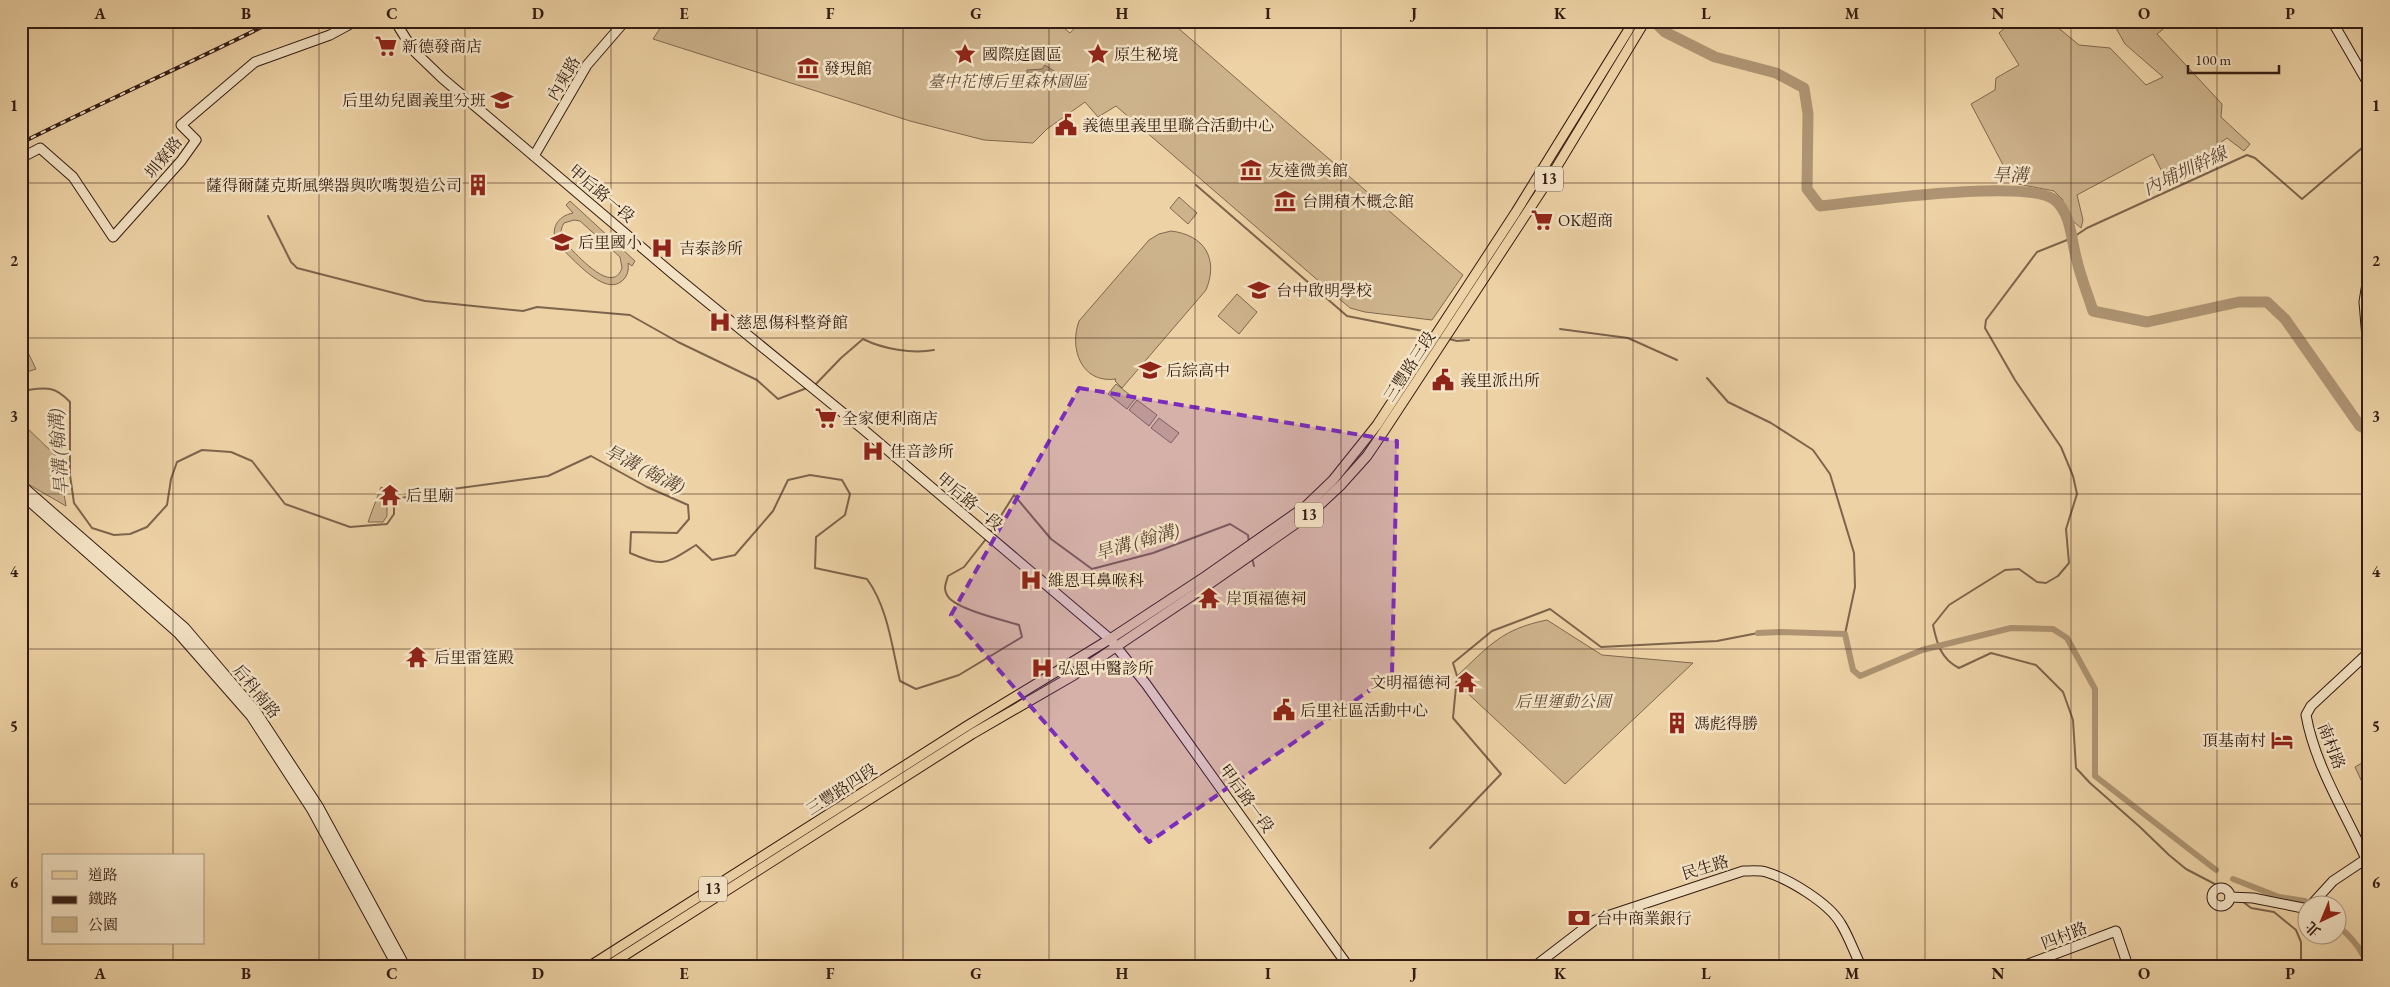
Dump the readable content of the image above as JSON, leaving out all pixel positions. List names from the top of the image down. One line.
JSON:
{"streets":{"main road":["13","三豐路三段","三豐路四段"],"street":["內東路","圳寮路","甲后路一段","后科南路","南村路","民生路","四村路"]},"crossings":[["內東路","甲后路一段"],["甲后路一段","三豐路三段"],["甲后路一段","三豐路四段"],["三豐路三段","三豐路四段"]],"water":["內埔圳幹線","旱溝","旱溝 (翰溝)"],"parks":["臺中花博后里森林園區","后里運動公園"],"places":{"supermarket":["新德發商店","OK超商","全家便利商店"],"place":["國際庭園區","原生秘境"],"museum":["發現館","友達微美館","台開積木概念館"],"school or university":["后里幼兒園義里分班","后里國小","台中啟明學校","后綜高中"],"public building":["義德里義里里聯合活動中心","義里派出所","后里社區活動中心"],"building":["薩得爾薩克斯風樂器與吹嘴製造公司","馮彪得勝"],"hospital":["吉泰診所","慈恩傷科整脊館","佳音診所","維恩耳鼻喉科","弘恩中醫診所"],"temple":["后里廟","岸頂福德祠","后里雷筳殿","文明福德祠"],"hotel":["頂基南村"],"bank":["台中商業銀行"]},"legend":["道路","鐵路","公園"],"scale_bar":"100 m","north":"bottom left","grid":{"columns":["A","B","C","D","E","F","G","H","I","J","K","L","M","N","O","P"],"rows":["1","2","3","4","5","6"]}}
